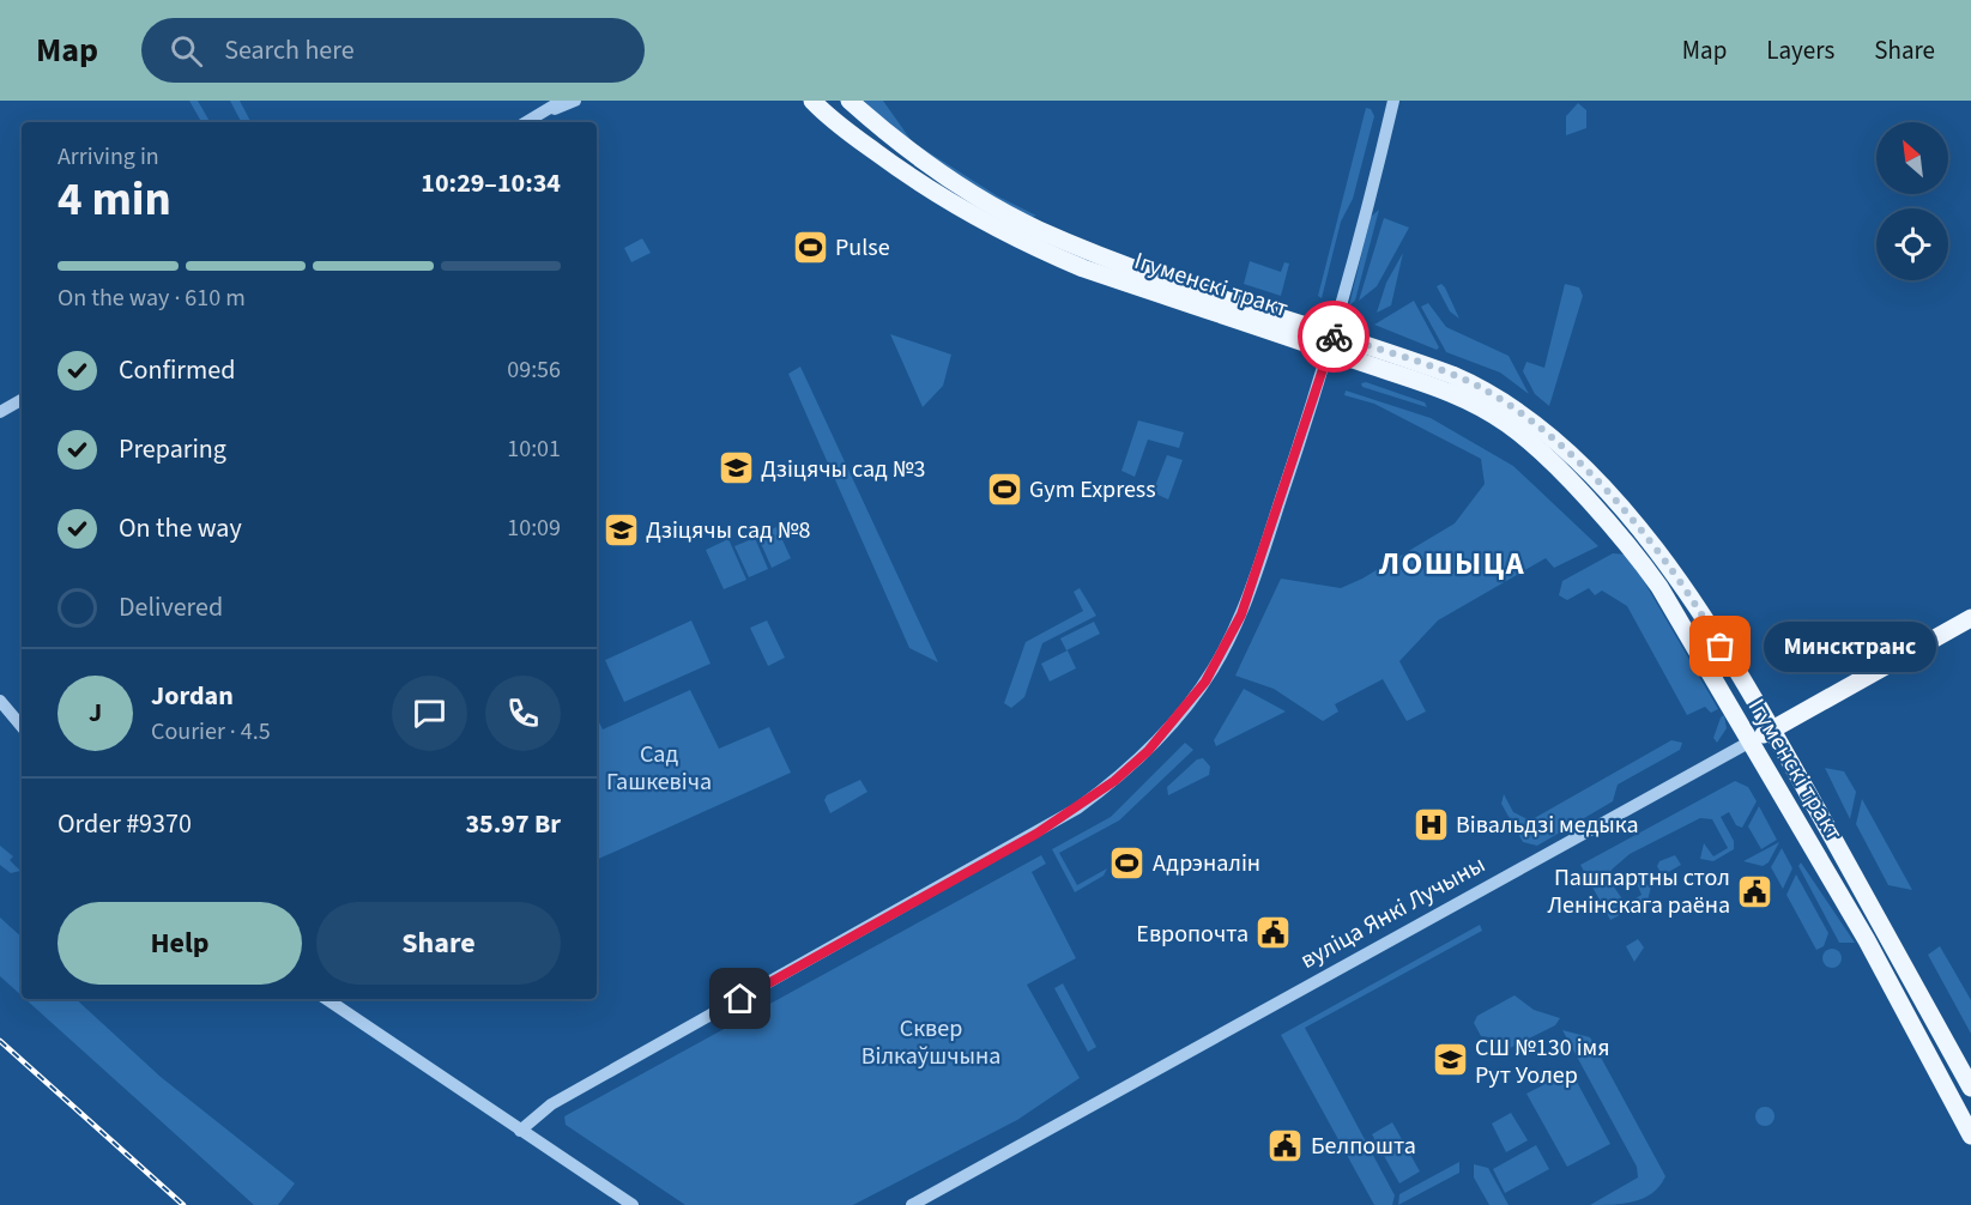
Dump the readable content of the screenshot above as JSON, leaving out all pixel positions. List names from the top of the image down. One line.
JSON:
{"streets":{"main road":["Ігуменскі тракт","вуліца Янкі Лучыны"]},"crossings":[["Ігуменскі тракт","вуліца Янкі Лучыны"]],"districts":["ЛОШЫЦА"],"parks":["Сад Гашкевіча","Сквер Вілкаўшчына"],"places":{"sports":["Pulse","Gym Express","Адрэналін"],"school or university":["Дзіцячы сад №3","Дзіцячы сад №8","СШ №130 імя Рут Уолер"],"other":["Минсктранс"],"hospital":["Вівальдзі медыка"],"public building":["Пашпартны стол Ленінскага раёна","Европочта","Белпошта"]},"north":"top left","page":{"header":"Map","search":"Search here","nav":["Map","Layers","Share"],"heading":["4 min","Arriving in","10:29–10:34"],"panel":["Jordan","Courier · 4.5","Order #9370","35.97 Br"],"bar":"On the way · 610 m","list":[["Confirmed","09:56"],["Preparing","10:01"],["On the way","10:09"],"Delivered"],"bubble":"Минсктранс","round":"J","buttons":["Help","Share"]}}
